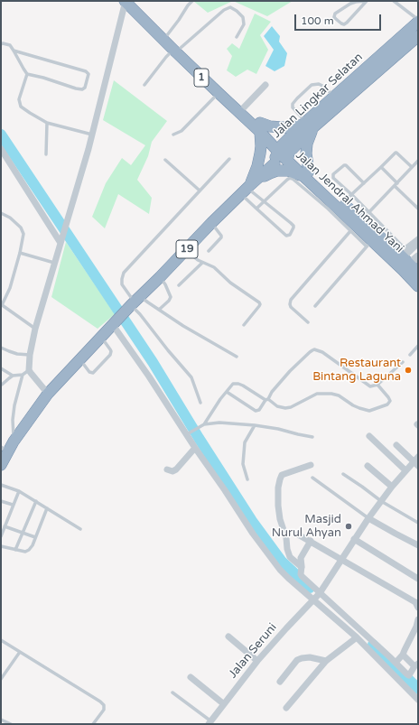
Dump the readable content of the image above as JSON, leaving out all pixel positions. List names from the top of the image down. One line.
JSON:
{"streets":{"highway":["1","Jalan Lingkar Selatan","Jalan Jendral Ahmad Yani","19"],"street":["Jalan Seruni"]},"crossings":[["1","Jalan Lingkar Selatan"],["1","Jalan Jendral Ahmad Yani"],["1","19"],["Jalan Lingkar Selatan","Jalan Jendral Ahmad Yani"],["Jalan Lingkar Selatan","19"],["Jalan Jendral Ahmad Yani","19"]],"places":["Restaurant Bintang Laguna","Masjid Nurul Ahyan"],"scale_bar":"100 m"}
